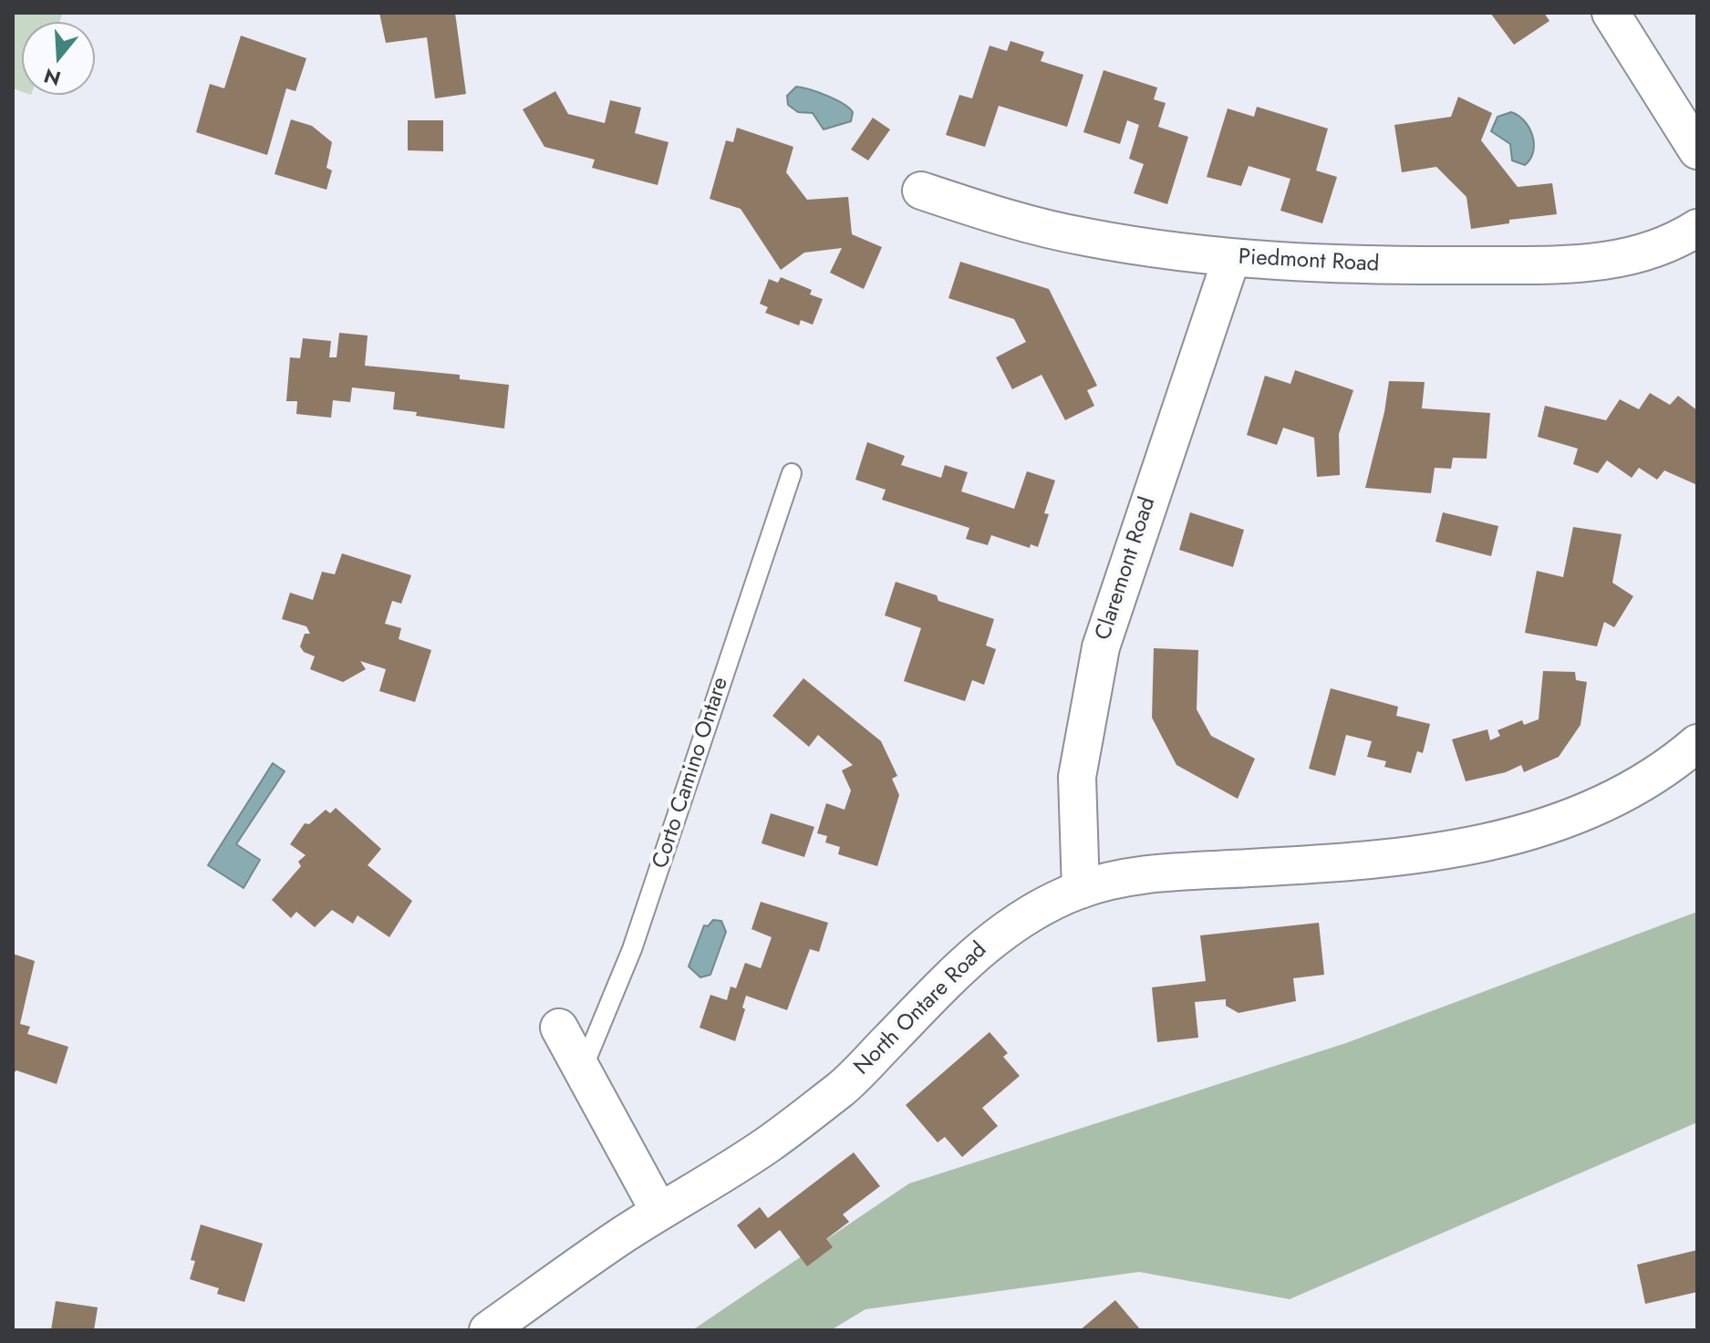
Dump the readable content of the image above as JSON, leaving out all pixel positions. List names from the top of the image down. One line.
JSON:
{"streets":{"street":["Piedmont Road","Claremont Road","North Ontare Road"],"lane":["Corto Camino Ontare"]},"crossings":[["Piedmont Road","Claremont Road"],["Claremont Road","North Ontare Road"]],"north":"bottom"}
